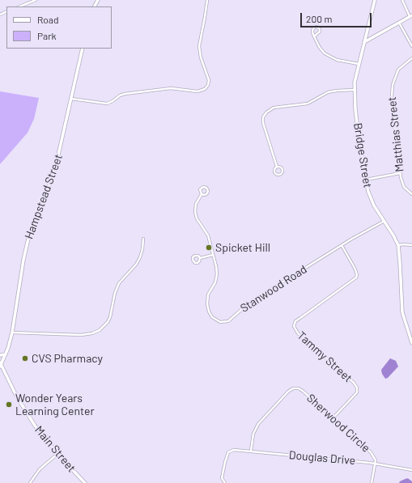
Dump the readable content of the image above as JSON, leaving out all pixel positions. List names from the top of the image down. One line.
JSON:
{"streets":{"main road":["Bridge Street","Hampstead Street","Main Street"],"street":["Matthias Street","Stanwood Road","Tammy Street","Sherwood Circle","Douglas Drive"]},"crossings":[["Bridge Street","Stanwood Road"],["Hampstead Street","Main Street"],["Stanwood Road","Tammy Street"],["Tammy Street","Sherwood Circle"],["Sherwood Circle","Douglas Drive"]],"places":["Spicket Hill","CVS Pharmacy","Wonder Years Learning Center"],"legend":["Road","Park"],"scale_bar":"200 m"}
